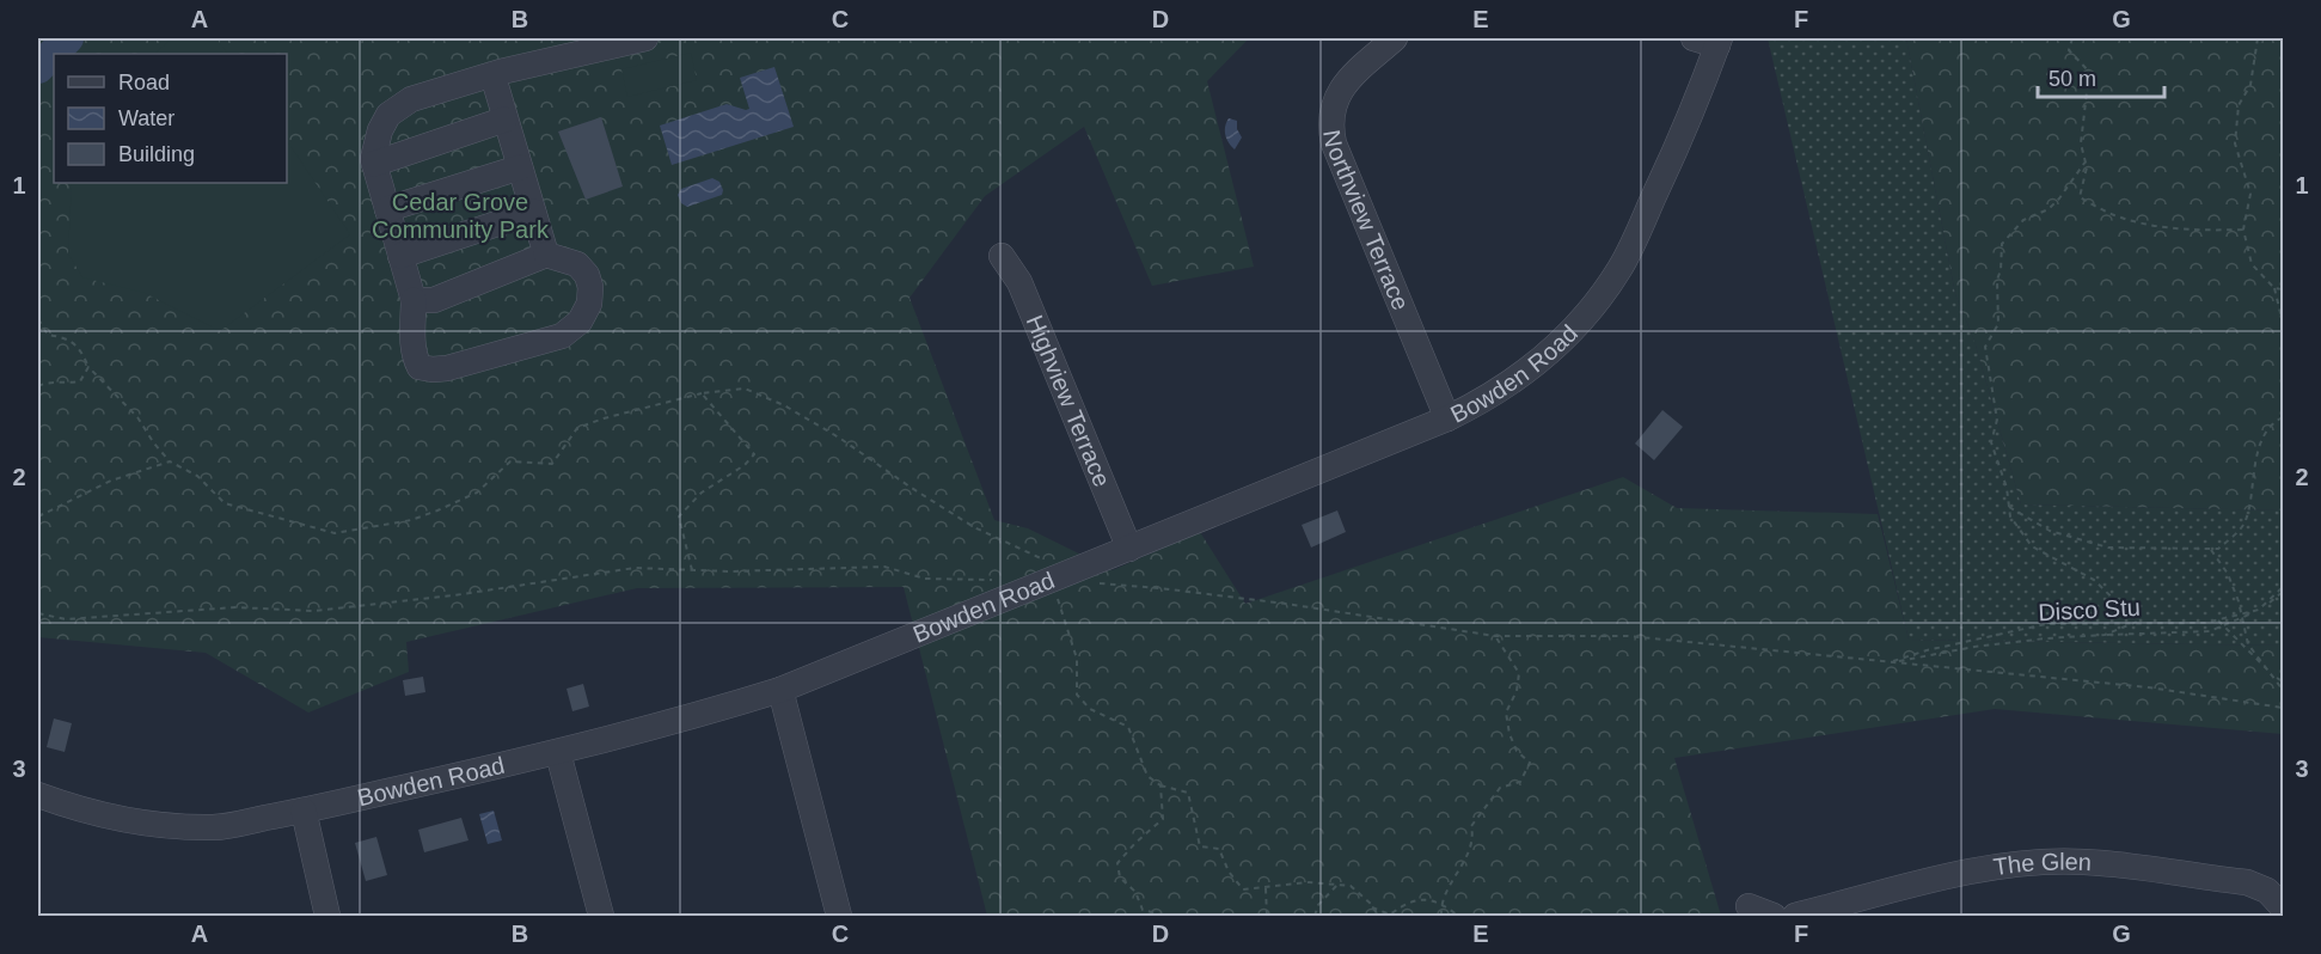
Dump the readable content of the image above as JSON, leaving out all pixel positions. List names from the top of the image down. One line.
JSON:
{"streets":{"street":["Northview Terrace","Bowden Road","Highview Terrace","The Glen"],"path":["Disco Stu"]},"crossings":[["Northview Terrace","Bowden Road"],["Bowden Road","Highview Terrace"]],"parks":["Cedar Grove Community Park"],"legend":["Road","Water","Building"],"scale_bar":"50 m","grid":{"columns":["A","B","C","D","E","F","G"],"rows":["1","2","3"]}}
